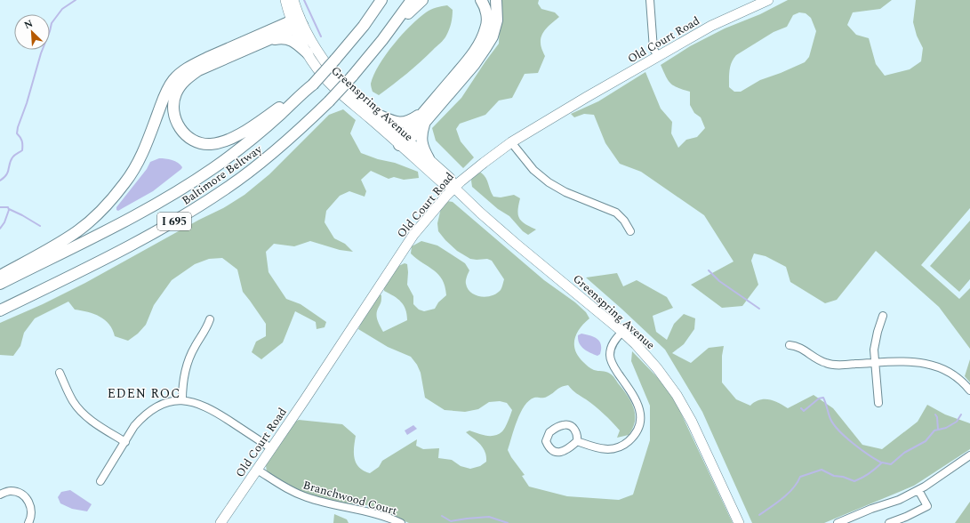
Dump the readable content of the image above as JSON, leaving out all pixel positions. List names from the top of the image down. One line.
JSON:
{"streets":{"highway":["Baltimore Beltway","I 695"],"main road":["Old Court Road","Greenspring Avenue"],"street":["Branchwood Court"]},"crossings":[["Old Court Road","Greenspring Avenue"],["Old Court Road","Branchwood Court"]],"districts":["EDEN ROC"],"north":"top left"}
